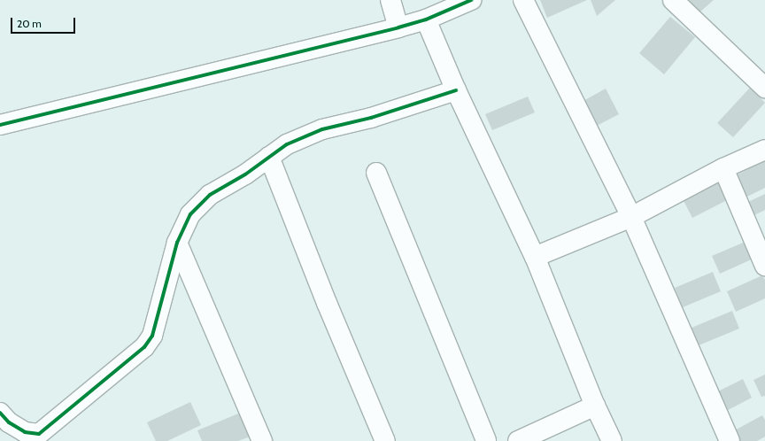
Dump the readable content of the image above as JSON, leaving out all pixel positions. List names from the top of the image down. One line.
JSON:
{"scale_bar":"20 m"}
